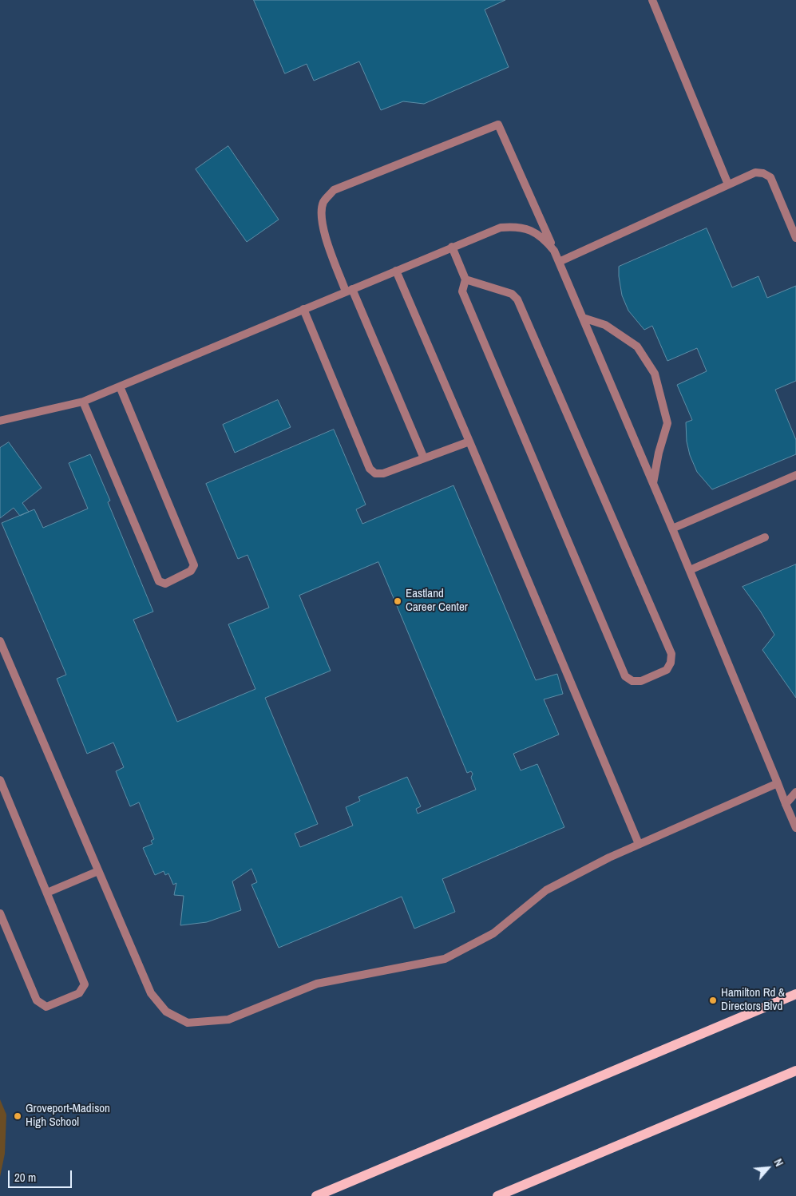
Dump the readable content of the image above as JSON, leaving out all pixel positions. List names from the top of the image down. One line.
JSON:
{"places":["Eastland Career Center","Hamilton Rd & Directors Blvd","Groveport-Madison High School"],"scale_bar":"20 m","north":"top right"}
